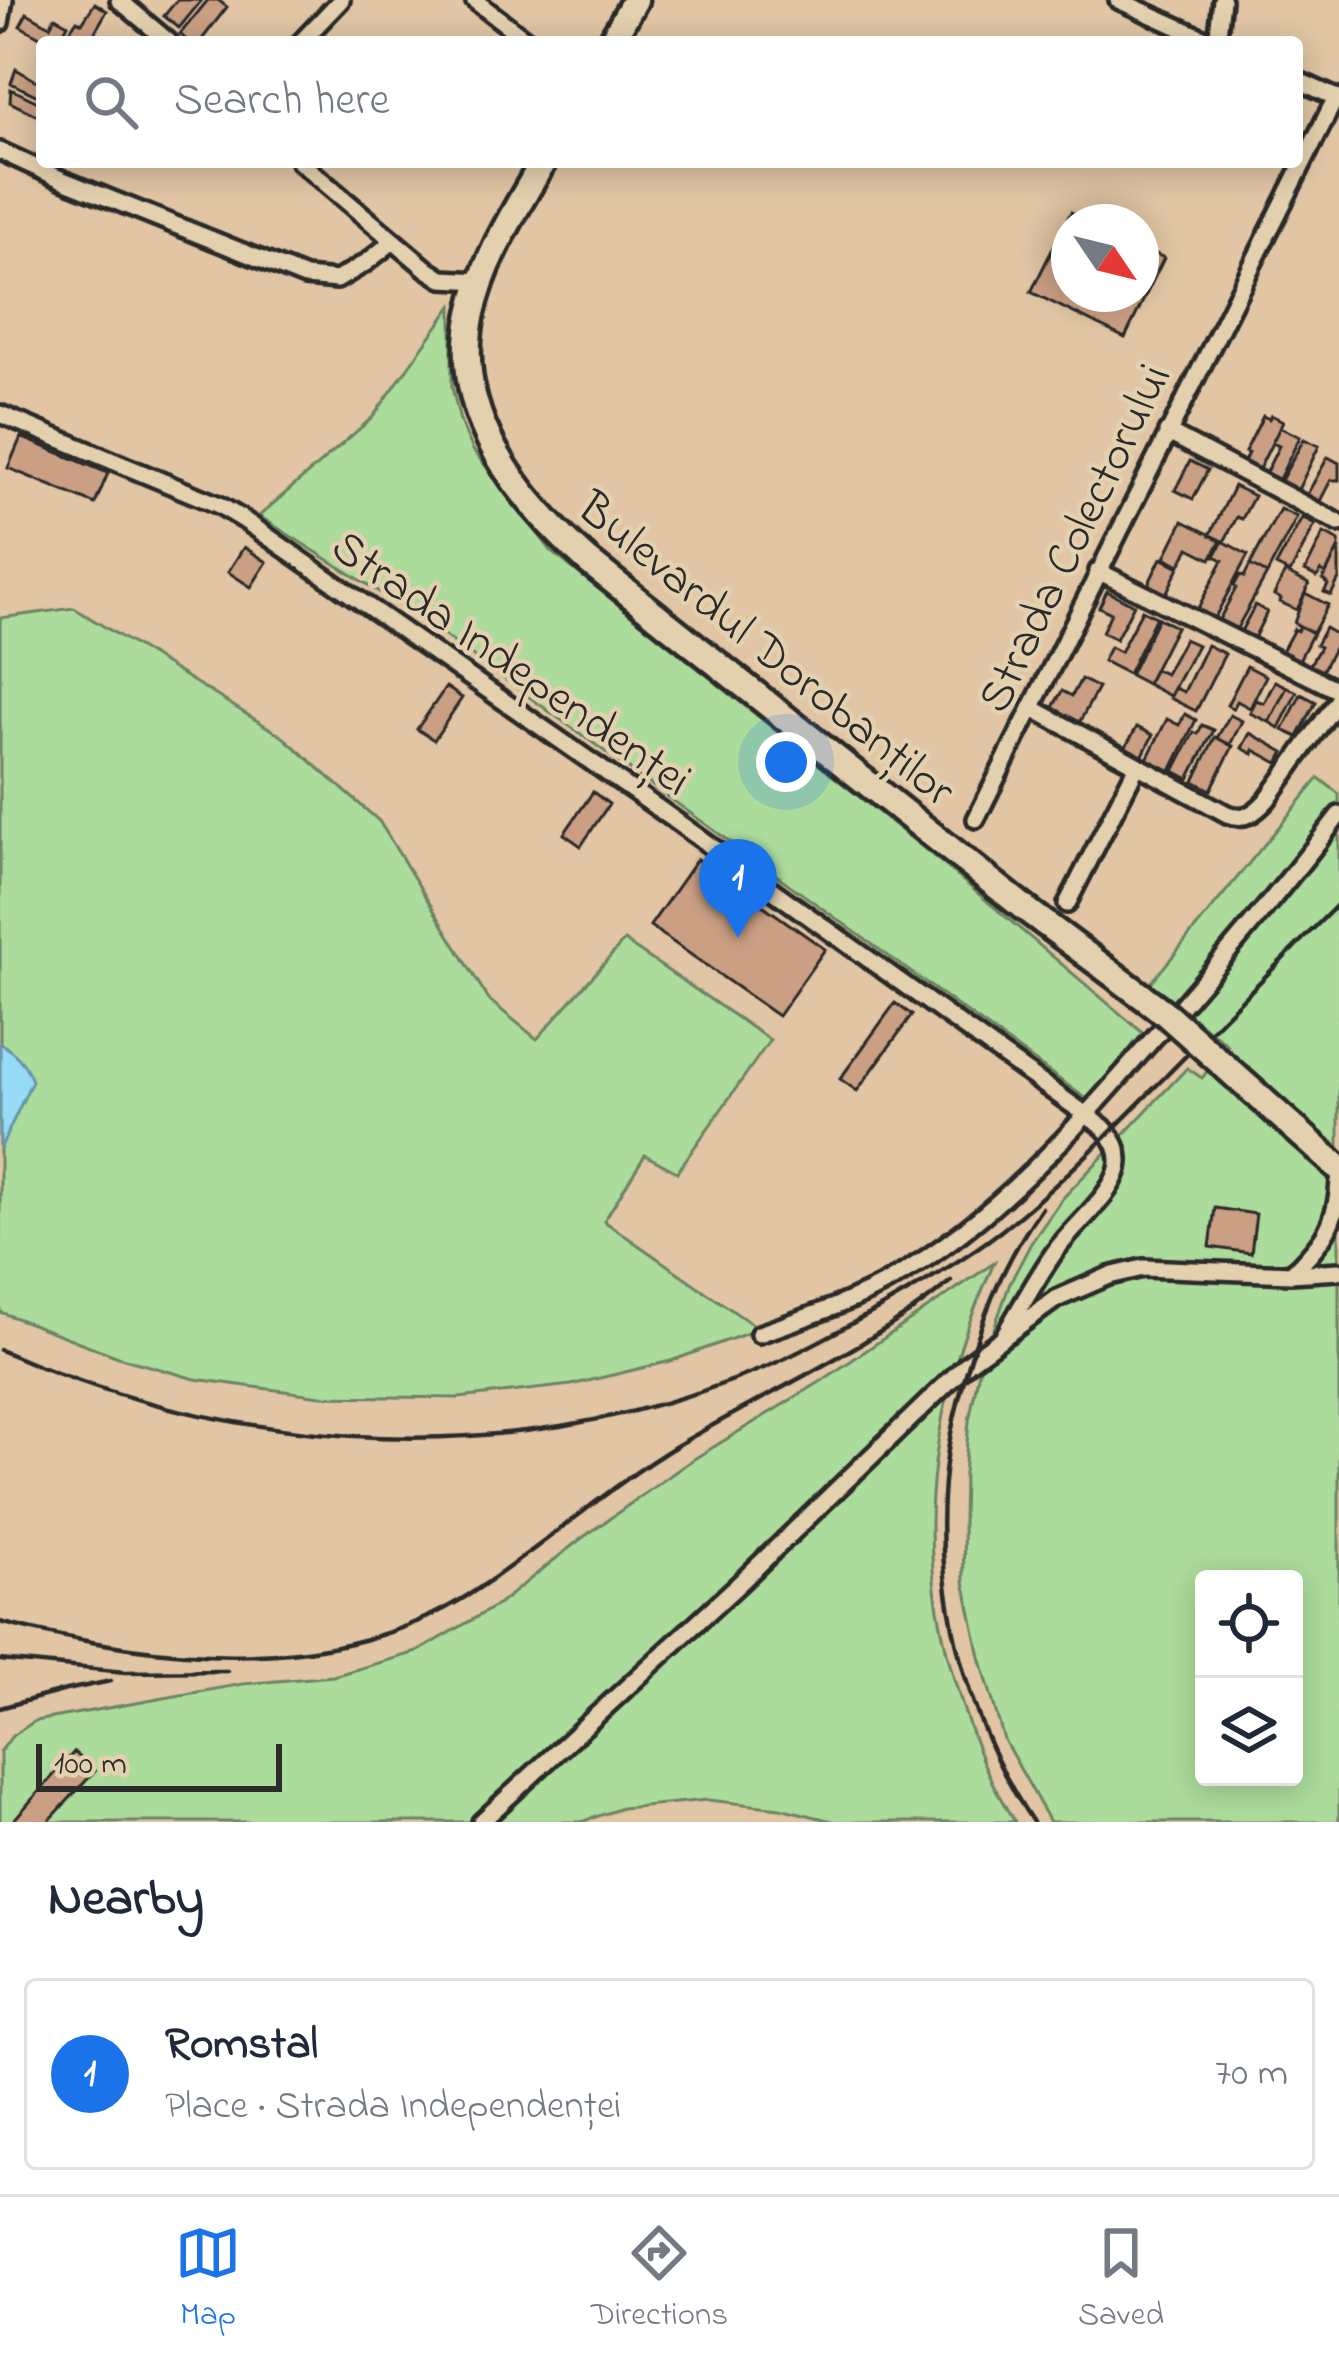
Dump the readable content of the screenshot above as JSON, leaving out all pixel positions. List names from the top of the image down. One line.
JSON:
{"streets":{"main road":["Bulevardul Dorobanților"],"street":["Strada Colectorului","Strada Independenței"]},"scale_bar":"100 m","north":"bottom right","page":{"search":"Search here","pins":"1","scale":"100 m","heading":"Nearby","list":[{"mark":"1","name":"Romstal","note":"Place · Strada Independenței","value":"70 m"}],"nav":["Map","Directions","Saved"]}}
